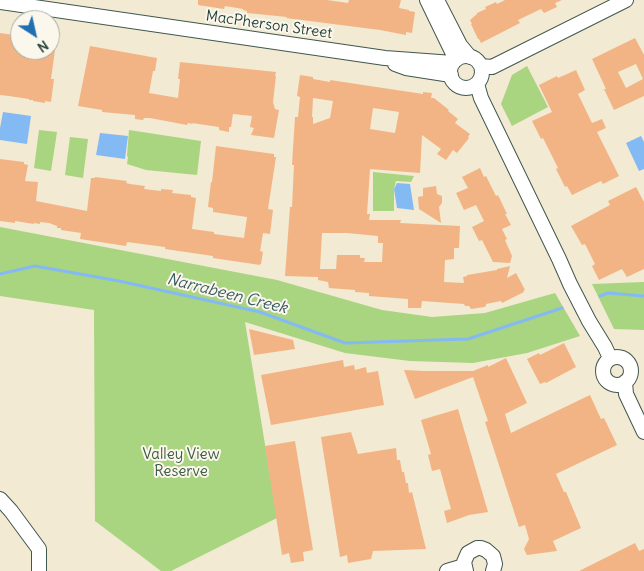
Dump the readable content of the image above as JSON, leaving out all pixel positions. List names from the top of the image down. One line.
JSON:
{"streets":{"street":["MacPherson Street"]},"water":["Narrabeen Creek"],"parks":["Valley View Reserve"],"north":"bottom right"}
